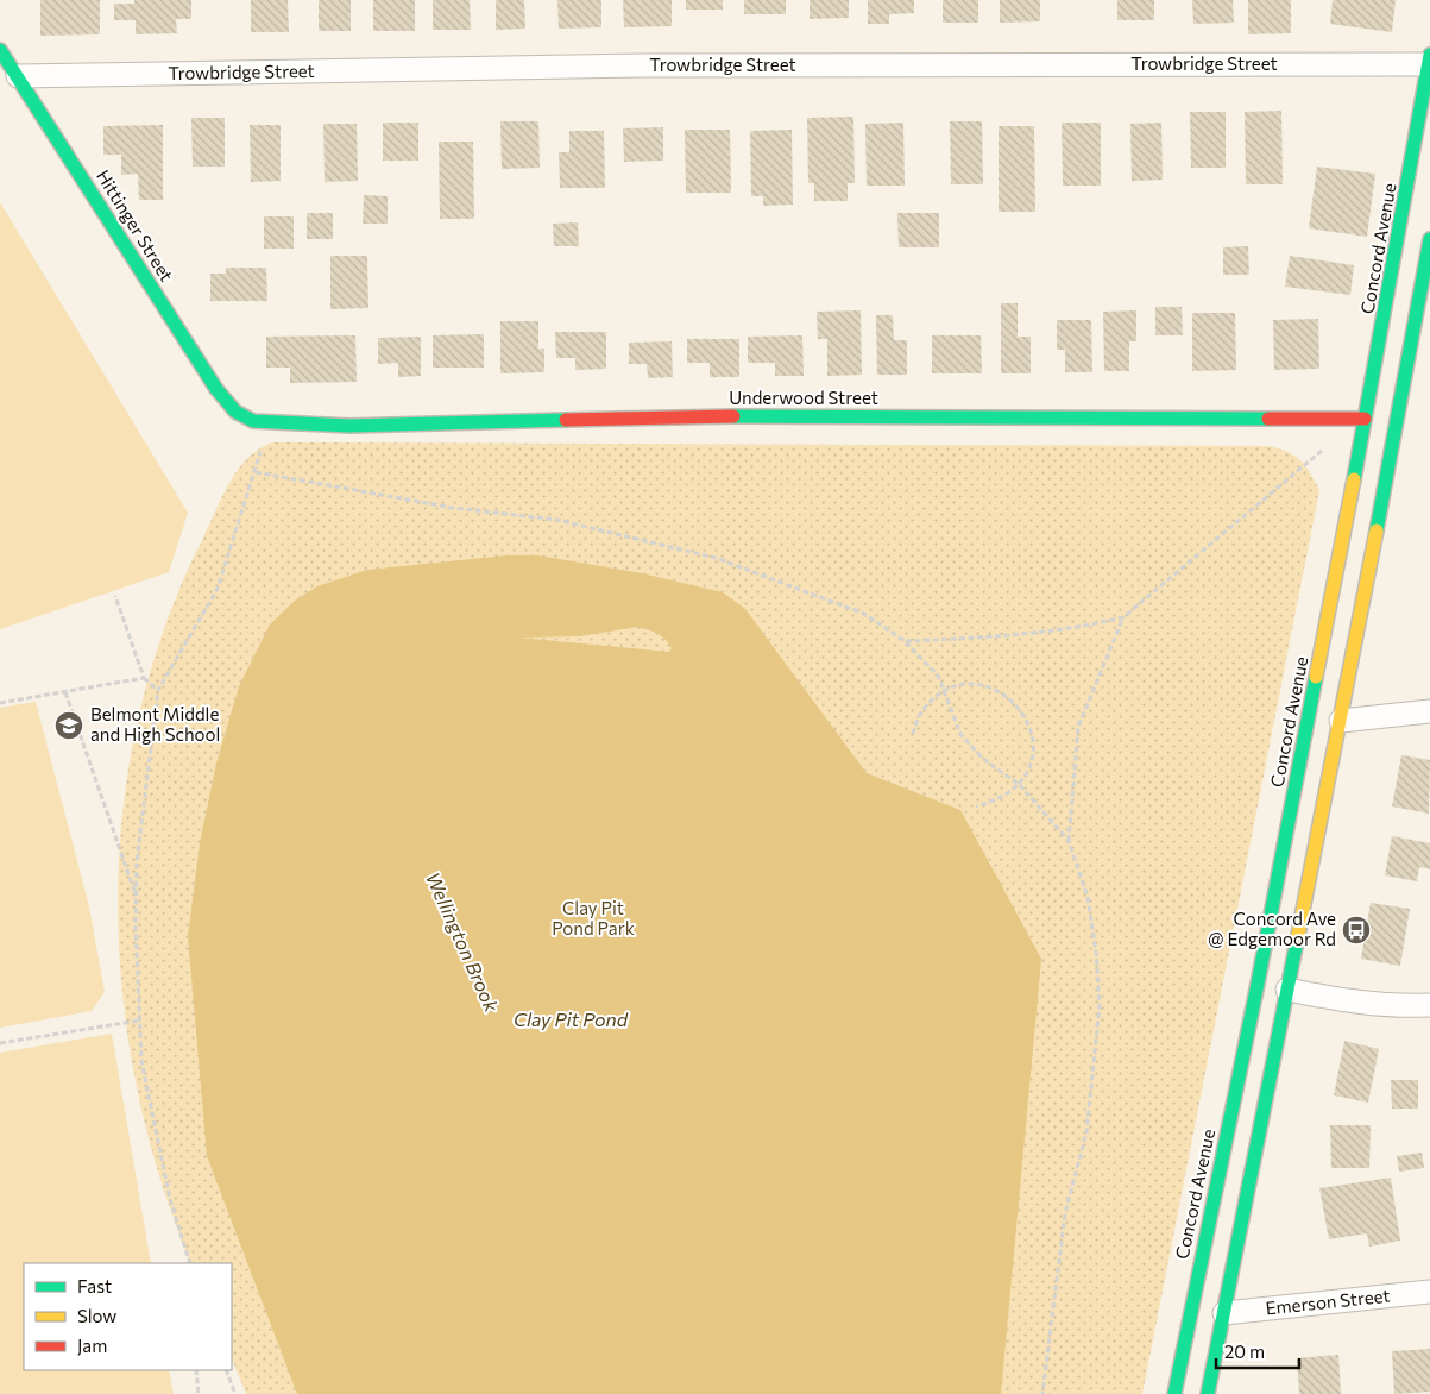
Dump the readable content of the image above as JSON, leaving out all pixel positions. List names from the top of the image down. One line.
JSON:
{"streets":{"main road":["Hittinger Street","Concord Avenue","Underwood Street"],"street":["Trowbridge Street","Emerson Street"]},"crossings":[["Trowbridge Street","Hittinger Street"],["Trowbridge Street","Concord Avenue"],["Hittinger Street","Underwood Street"],["Concord Avenue","Underwood Street"],["Concord Avenue","Emerson Street"]],"water":["Wellington Brook","Clay Pit Pond"],"parks":["Clay Pit Pond Park"],"places":{"school or university":["Belmont Middle and High School"],"bus stop":["Concord Ave @ Edgemoor Rd"]},"legend":["Fast","Slow","Jam"],"scale_bar":"20 m"}
